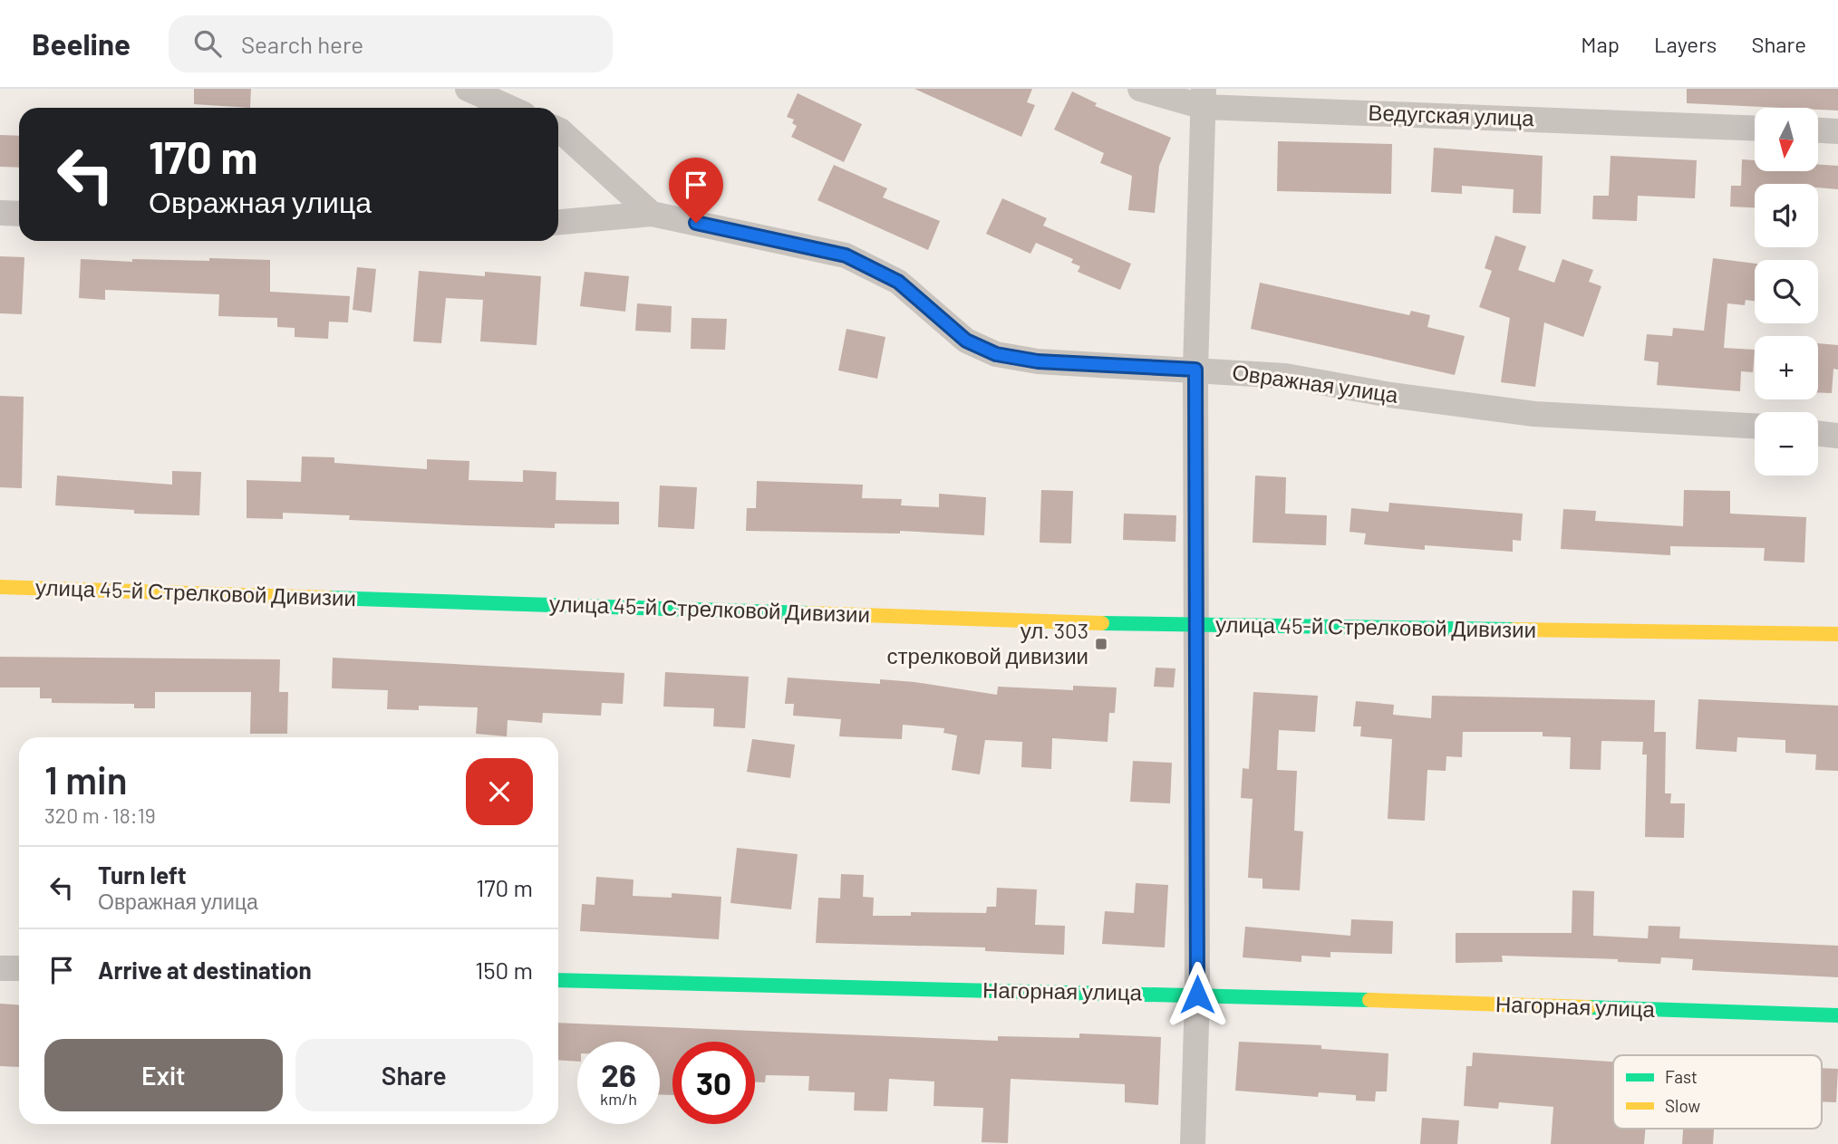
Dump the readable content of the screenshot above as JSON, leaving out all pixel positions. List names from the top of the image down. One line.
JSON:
{"streets":{"main road":["улица 45-й Стрелковой Дивизии","Нагорная улица"],"street":["Ведугская улица","Овражная улица"]},"places":{"transit":["ул. 303 стрелковой дивизии"]},"legend":["Fast","Slow"],"north":"bottom","page":{"header":"Beeline","search":"Search here","nav":["Map","Layers","Share"],"map_buttons":["+","−"],"turn":["170 m","Овражная улица"],"heading":["1 min","320 m · 18:19"],"list":[{"name":"Turn left","note":"Овражная улица","value":"170 m"},{"name":"Arrive at destination","value":"150 m"}],"buttons":["Exit","Share"],"speed":"26 km/h","limit":"30"}}
